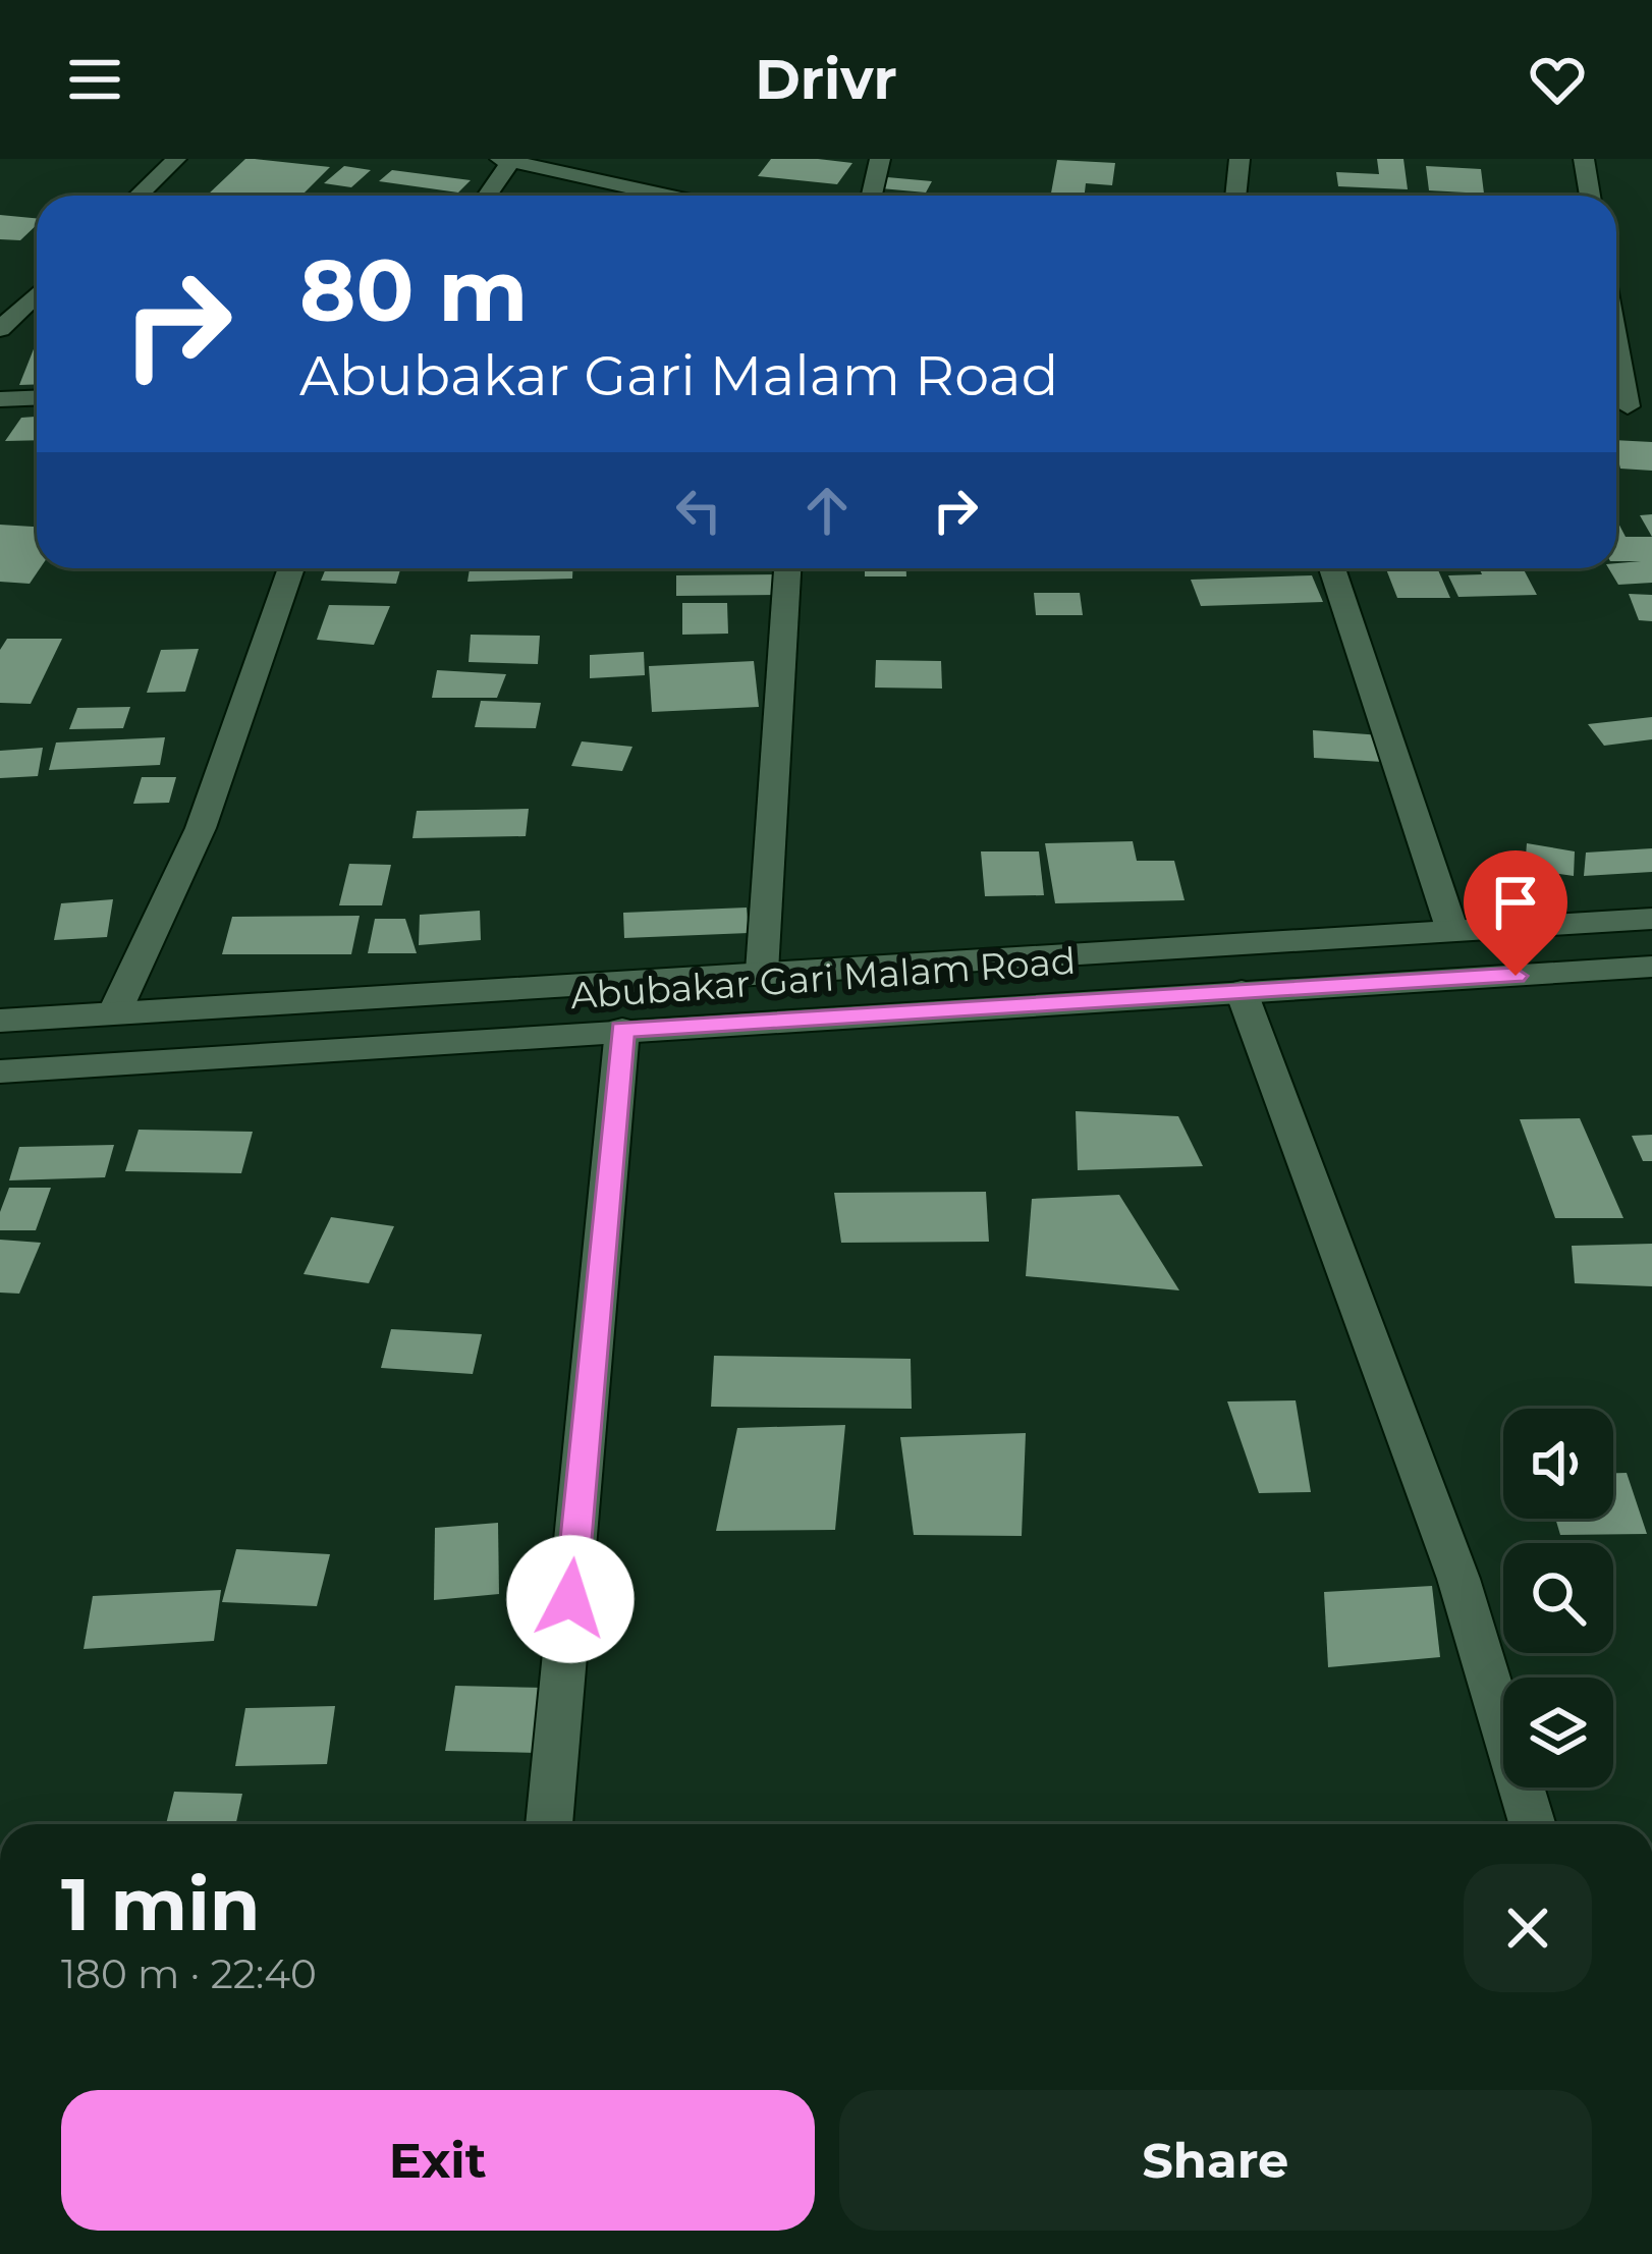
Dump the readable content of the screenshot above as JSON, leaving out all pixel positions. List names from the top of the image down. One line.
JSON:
{"streets":{"street":["Abubakar Gari Malam Road"]},"page":{"header":"Drivr","turn":["80 m","Abubakar Gari Malam Road"],"heading":["1 min","180 m · 22:40"],"buttons":["Exit","Share"]}}
